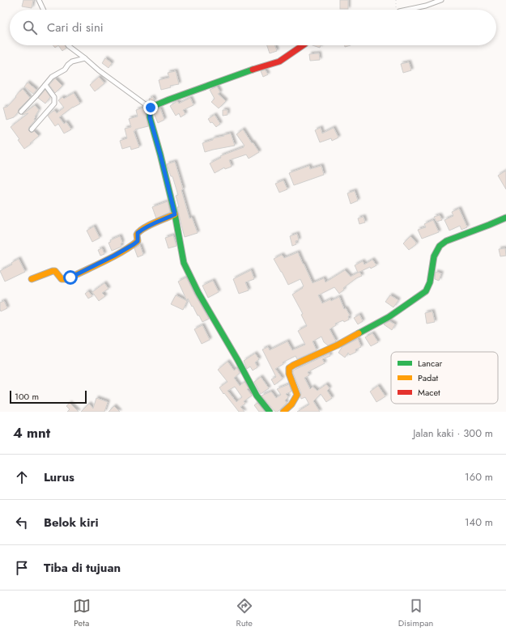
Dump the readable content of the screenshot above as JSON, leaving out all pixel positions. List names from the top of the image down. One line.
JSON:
{"legend":["Lancar","Padat","Macet"],"scale_bar":"100 m","page":{"search":"Cari di sini","scale":"100 m","heading":["4 mnt","Jalan kaki · 300 m"],"list":[["Lurus","160 m"],["Belok kiri","140 m"],"Tiba di tujuan"],"nav":["Peta","Rute","Disimpan"]}}
